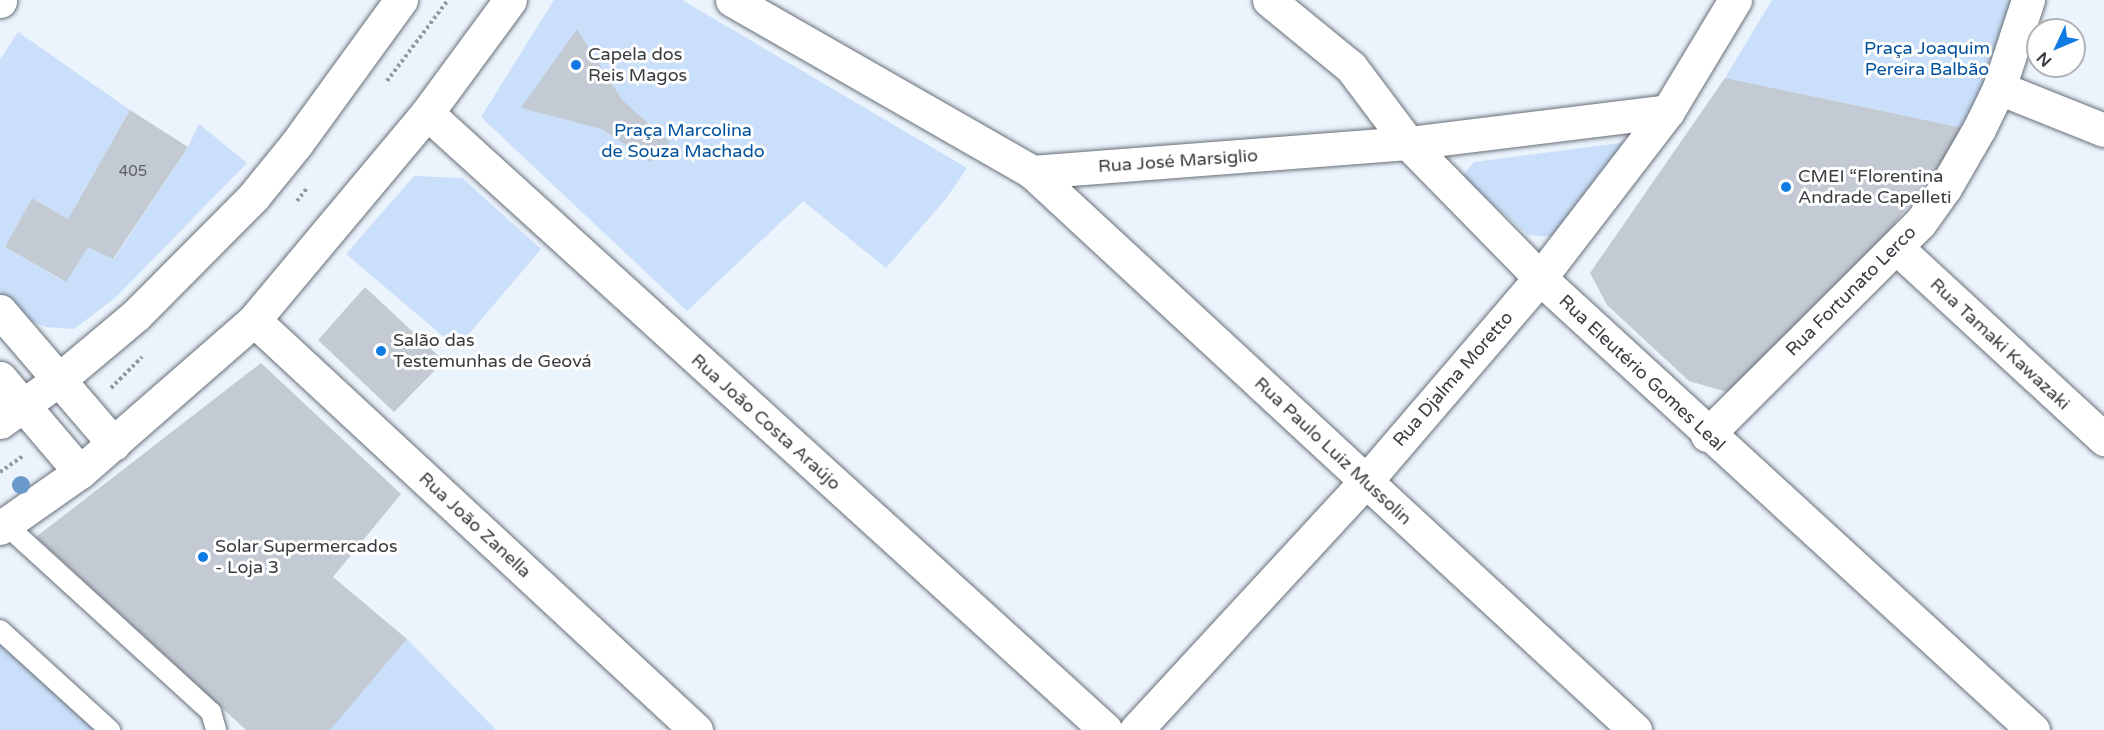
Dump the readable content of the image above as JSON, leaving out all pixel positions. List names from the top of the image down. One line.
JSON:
{"streets":{"street":["Rua José Marsiglio","Rua Fortunato Lerco","Rua Tamaki Kawazaki","Rua Eleutério Gomes Leal","Rua Djalma Moretto","Rua João Costa Araújo","Rua Paulo Luiz Mussolin","Rua João Zanella"]},"crossings":[["Rua José Marsiglio","Rua Eleutério Gomes Leal"],["Rua José Marsiglio","Rua Djalma Moretto"],["Rua José Marsiglio","Rua Paulo Luiz Mussolin"],["Rua Fortunato Lerco","Rua Tamaki Kawazaki"],["Rua Fortunato Lerco","Rua Eleutério Gomes Leal"],["Rua Eleutério Gomes Leal","Rua Djalma Moretto"],["Rua Djalma Moretto","Rua Paulo Luiz Mussolin"]],"parks":["Praça Joaquim Pereira Balbão","Praça Marcolina de Souza Machado"],"places":["Capela dos Reis Magos","CMEI “Florentina Andrade Capelleti","Salão das Testemunhas de Geová","Solar Supermercados - Loja 3"],"house_numbers":["405"],"north":"bottom left"}
